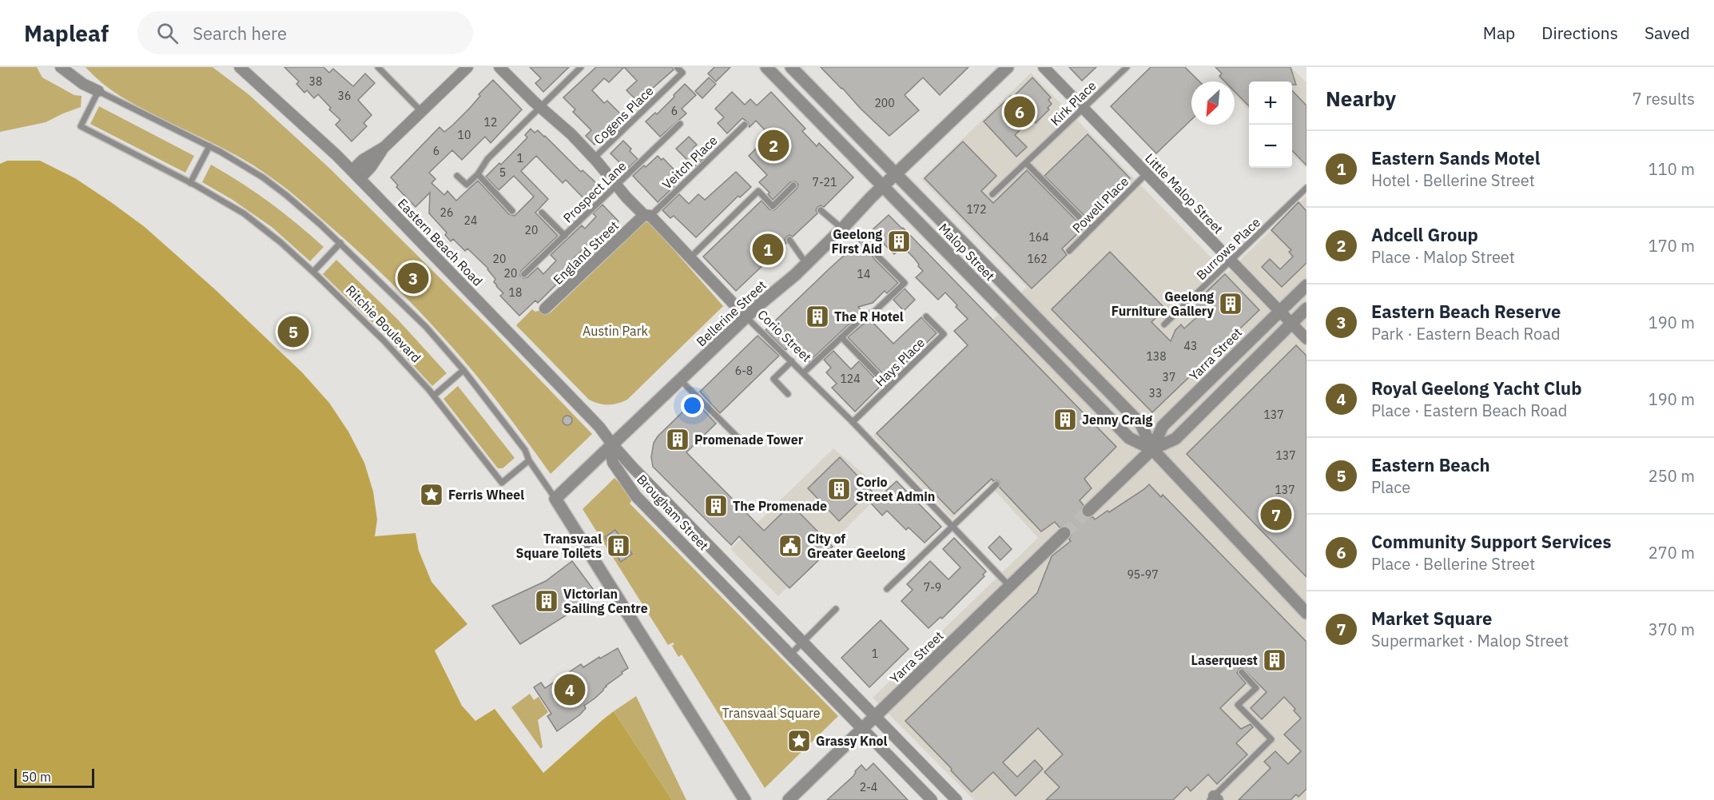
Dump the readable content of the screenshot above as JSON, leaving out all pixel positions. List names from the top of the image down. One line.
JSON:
{"streets":{"street":["Little Malop Street","Eastern Beach Road","Malop Street","England Street","Bellerine Street","Ritchie Boulevard","Corio Street","Yarra Street","Brougham Street"],"lane":["Kirk Place","Cogens Place","Veitch Place","Prospect Lane","Powell Place","Burrows Place","Hays Place"]},"crossings":[["Kirk Place","Little Malop Street"],["Cogens Place","Corio Street"],["Veitch Place","England Street"],["Veitch Place","Corio Street"],["Prospect Lane","Corio Street"],["Little Malop Street","Powell Place"],["Little Malop Street","Burrows Place"],["Little Malop Street","Yarra Street"],["Eastern Beach Road","Bellerine Street"],["Eastern Beach Road","Brougham Street"],["Malop Street","Bellerine Street"],["Malop Street","Yarra Street"],["England Street","Corio Street"],["Bellerine Street","Ritchie Boulevard"],["Bellerine Street","Corio Street"],["Bellerine Street","Brougham Street"],["Corio Street","Yarra Street"],["Corio Street","Hays Place"],["Yarra Street","Brougham Street"]],"parks":["Austin Park","Transvaal Square"],"places":{"building":["Geelong First Aid","Geelong Furniture Gallery","The R Hotel","Jenny Craig","Promenade Tower","Corio Street Admin","The Promenade","Transvaal Square Toilets","Victorian Sailing Centre","Laserquest"],"place":["Ferris Wheel","Grassy Knol"],"public building":["City of Greater Geelong"]},"house_numbers":["38","36","200","6","12","10","6","1","5","7-21","172","26","24","20","164","20","162","20","14","18","43","138","6-8","37","124","33","137","137","137","95-97","7-9","1","2-4"],"scale_bar":"50 m","north":"bottom left","page":{"header":"Mapleaf","search":"Search here","nav":["Map","Directions","Saved"],"heading":["Nearby","7 results"],"map_buttons":["+","−"],"pins":["6","2","1","3","5","7","4"],"list":[{"mark":"1","name":"Eastern Sands Motel","note":"Hotel · Bellerine Street","value":"110 m"},{"mark":"2","name":"Adcell Group","note":"Place · Malop Street","value":"170 m"},{"mark":"3","name":"Eastern Beach Reserve","note":"Park · Eastern Beach Road","value":"190 m"},{"mark":"4","name":"Royal Geelong Yacht Club","note":"Place · Eastern Beach Road","value":"190 m"},{"mark":"5","name":"Eastern Beach","note":"Place","value":"250 m"},{"mark":"6","name":"Community Support Services","note":"Place · Bellerine Street","value":"270 m"},{"mark":"7","name":"Market Square","note":"Supermarket · Malop Street","value":"370 m"}],"scale":"50 m"}}
